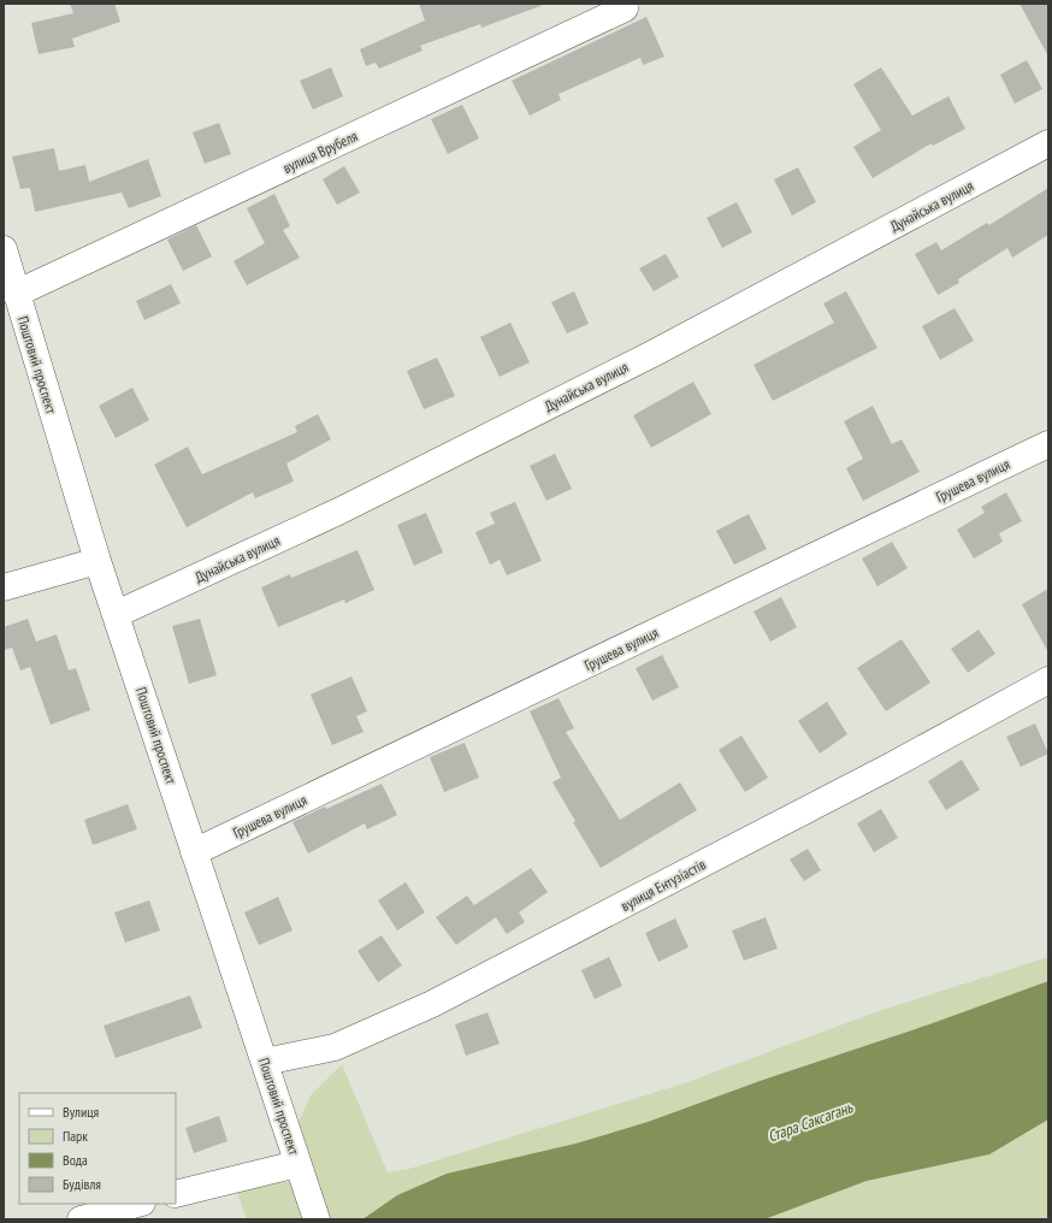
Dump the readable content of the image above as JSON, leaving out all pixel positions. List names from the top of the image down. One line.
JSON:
{"streets":{"street":["вулиця Врубеля","Дунайська вулиця","Поштовий проспект","Грушева вулиця","вулиця Ентузіастів"]},"crossings":[["вулиця Врубеля","Поштовий проспект"],["Дунайська вулиця","Поштовий проспект"],["Поштовий проспект","Грушева вулиця"],["Поштовий проспект","вулиця Ентузіастів"]],"water":["Стара Саксагань"],"legend":["Вулиця","Парк","Вода","Будівля"]}
